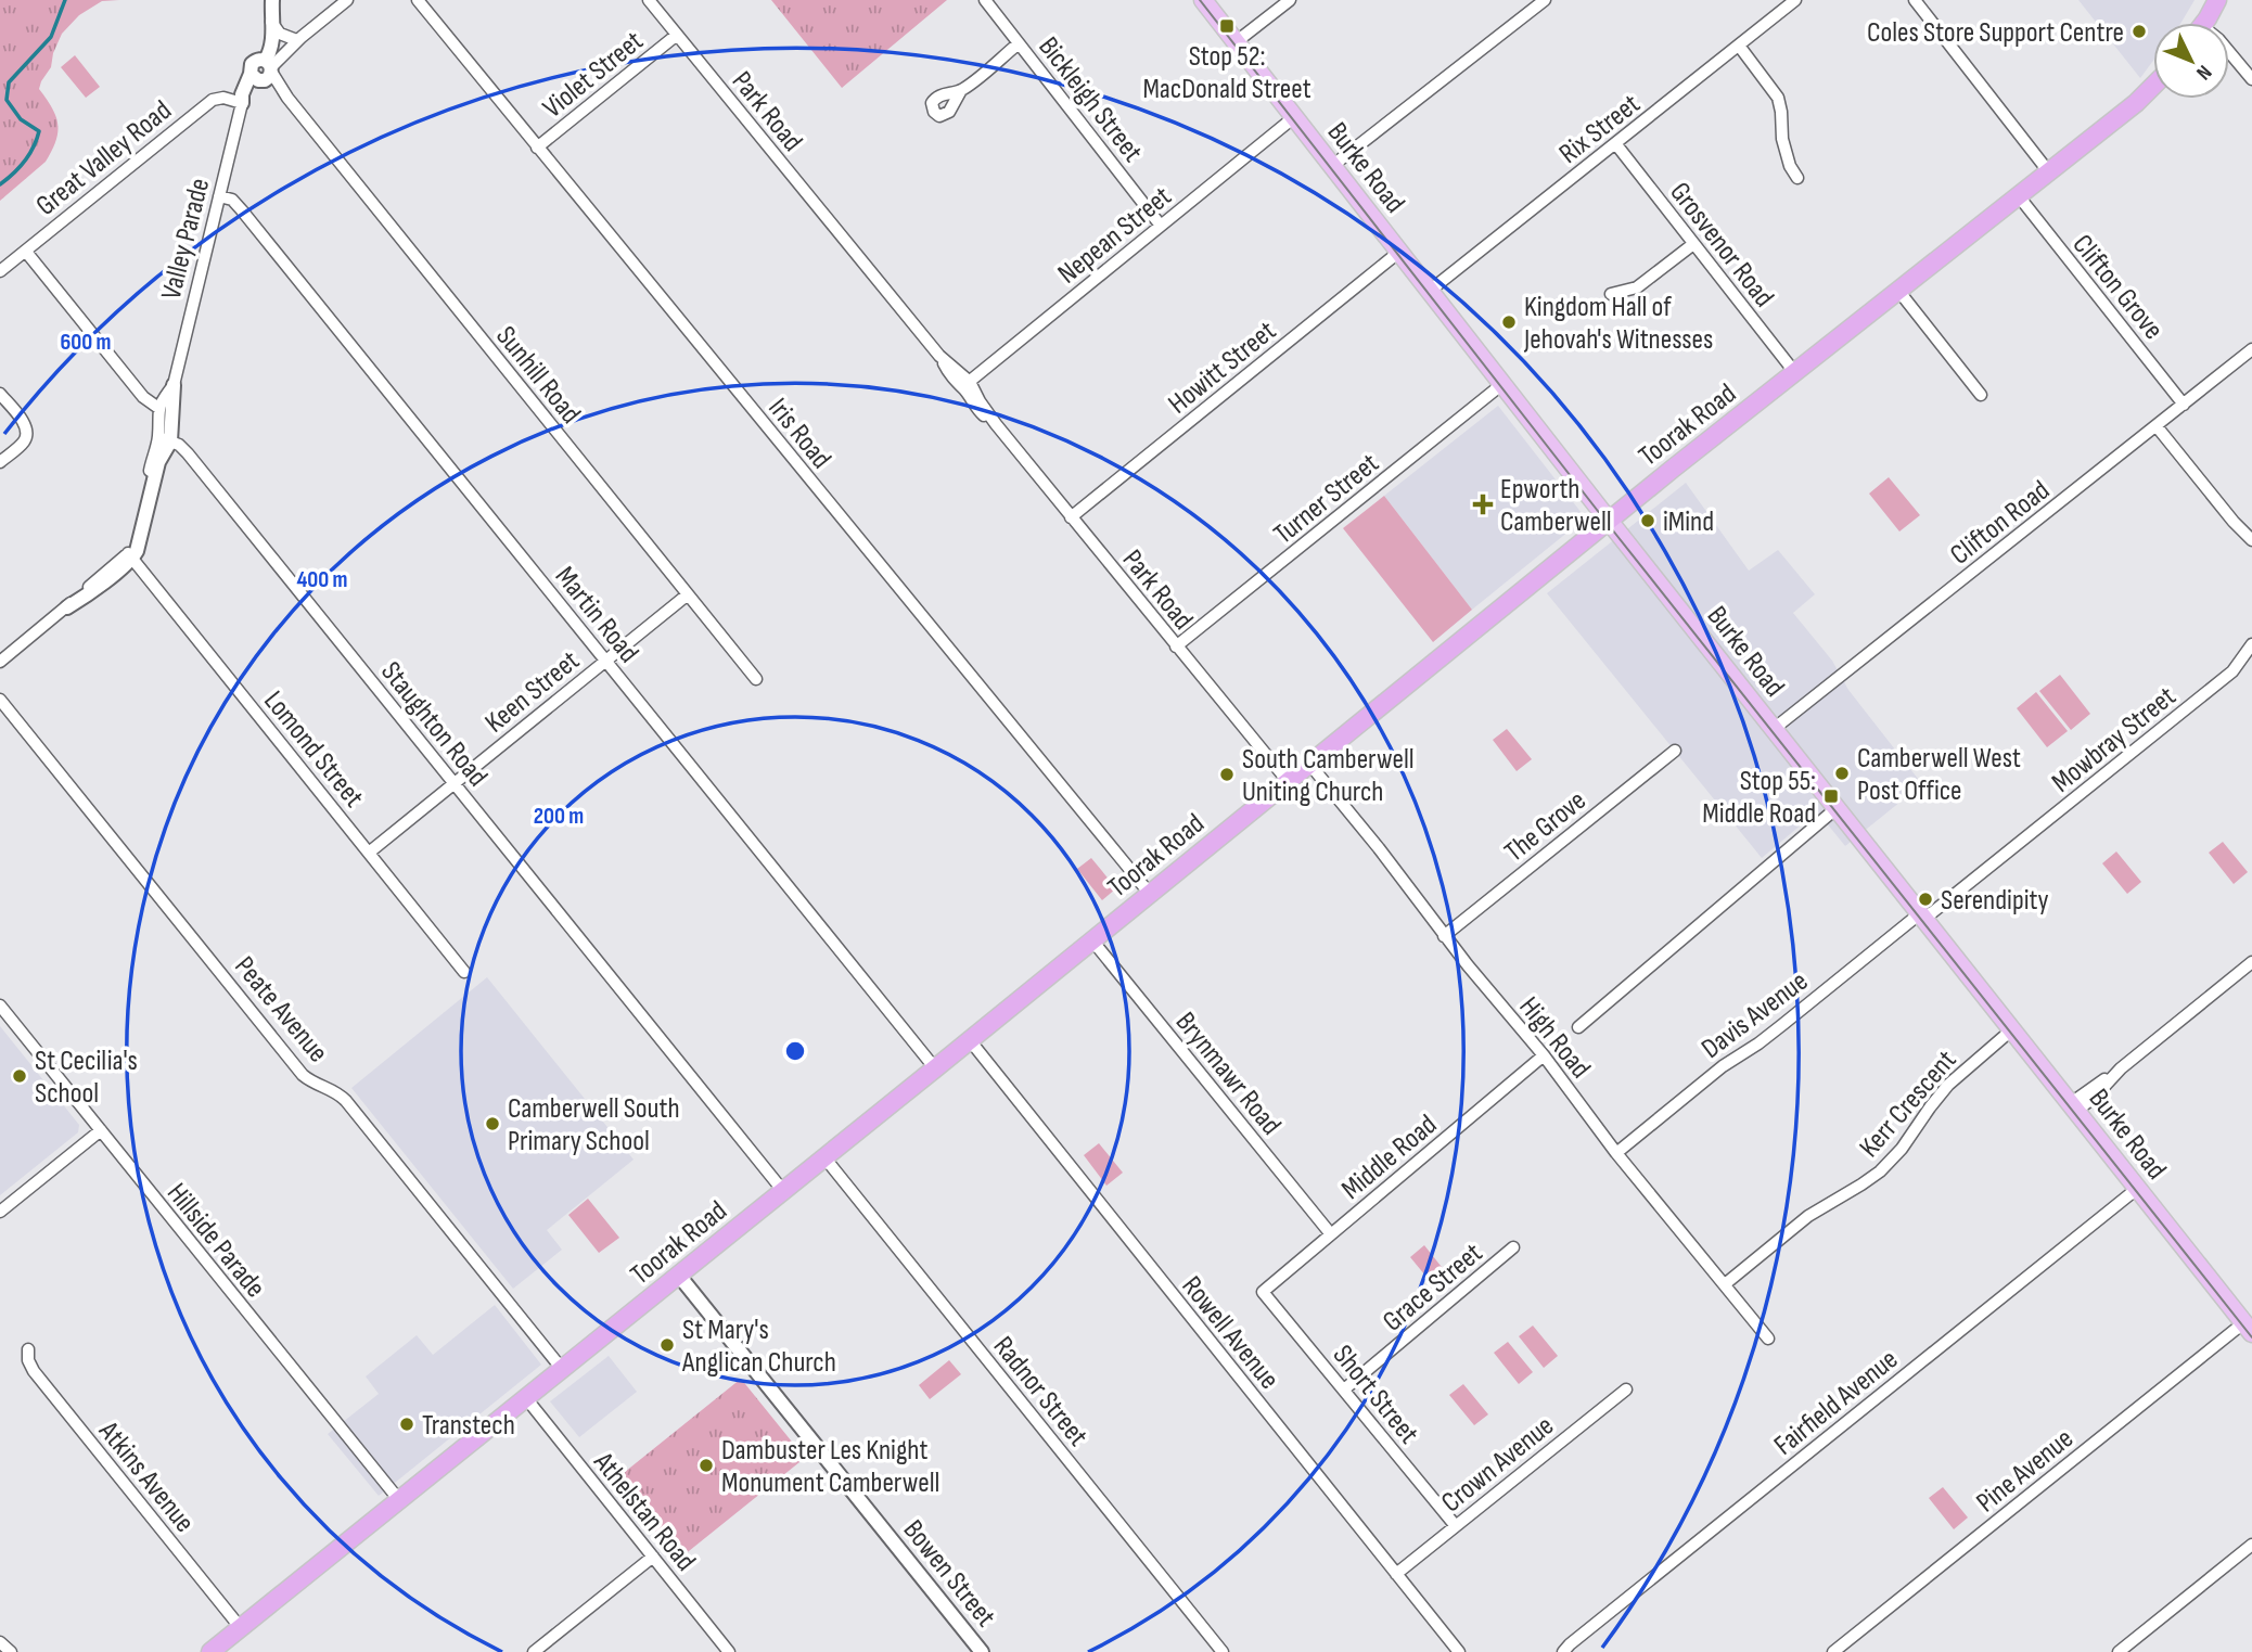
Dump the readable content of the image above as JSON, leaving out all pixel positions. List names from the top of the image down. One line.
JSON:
{"streets":{"highway":["Toorak Road"],"main road":["Burke Road"],"street":["Violet Street","Bickleigh Street","Park Road","Rix Street","Great Valley Road","Nepean Street","Valley Parade","Grosvenor Road","Clifton Grove","Howitt Street","Sunhill Road","Iris Road","Turner Street","Clifton Road","Martin Road","Keen Street","Staughton Road","Mowbray Street","Lomond Street","The Grove","Peate Avenue","Davis Avenue","High Road","Brynmawr Road","Kerr Crescent","Middle Road","Hillside Parade","Grace Street","Rowell Avenue","Radnor Street","Short Street","Fairfield Avenue","Crown Avenue","Pine Avenue","Atkins Avenue","Athelstan Road","Bowen Street"]},"crossings":[["Violet Street","Park Road"],["Violet Street","Iris Road"],["Bickleigh Street","Nepean Street"],["Park Road","Nepean Street"],["Park Road","Howitt Street"],["Park Road","Toorak Road"],["Park Road","Turner Street"],["Rix Street","Burke Road"],["Rix Street","Grosvenor Road"],["Great Valley Road","Valley Parade"],["Burke Road","Nepean Street"],["Burke Road","Howitt Street"],["Burke Road","Toorak Road"],["Burke Road","Turner Street"],["Burke Road","Clifton Road"],["Burke Road","Mowbray Street"],["Burke Road","Davis Avenue"],["Burke Road","Kerr Crescent"],["Burke Road","Fairfield Avenue"],["Burke Road","Pine Avenue"],["Valley Parade","Sunhill Road"],["Valley Parade","Martin Road"],["Valley Parade","Staughton Road"],["Valley Parade","Lomond Street"],["Grosvenor Road","Toorak Road"],["Clifton Grove","Toorak Road"],["Clifton Grove","Clifton Road"],["Sunhill Road","Keen Street"],["Toorak Road","Iris Road"],["Toorak Road","Martin Road"],["Toorak Road","Staughton Road"],["Toorak Road","Peate Avenue"],["Toorak Road","High Road"],["Toorak Road","Brynmawr Road"],["Toorak Road","Hillside Parade"],["Toorak Road","Rowell Avenue"],["Toorak Road","Radnor Street"],["Toorak Road","Atkins Avenue"],["Toorak Road","Athelstan Road"],["Toorak Road","Bowen Street"],["Martin Road","Keen Street"],["Keen Street","Staughton Road"],["Keen Street","Lomond Street"],["Mowbray Street","Davis Avenue"],["The Grove","High Road"],["Davis Avenue","High Road"],["High Road","Kerr Crescent"],["High Road","Middle Road"],["Brynmawr Road","Middle Road"],["Middle Road","Short Street"],["Grace Street","Short Street"],["Rowell Avenue","Crown Avenue"],["Short Street","Crown Avenue"]],"places":{"transit":["Stop 52: MacDonald Street","Stop 55: Middle Road"],"other":["Coles Store Support Centre","Kingdom Hall of Jehovah's Witnesses","iMind","Camberwell West Post Office","South Camberwell Uniting Church","Serendipity","St Cecilia's School","Camberwell South Primary School","St Mary's Anglican Church","Transtech","Dambuster Les Knight Monument Camberwell"],"health":["Epworth Camberwell"]},"north":"bottom right","rings":["600 m","400 m","200 m"]}
